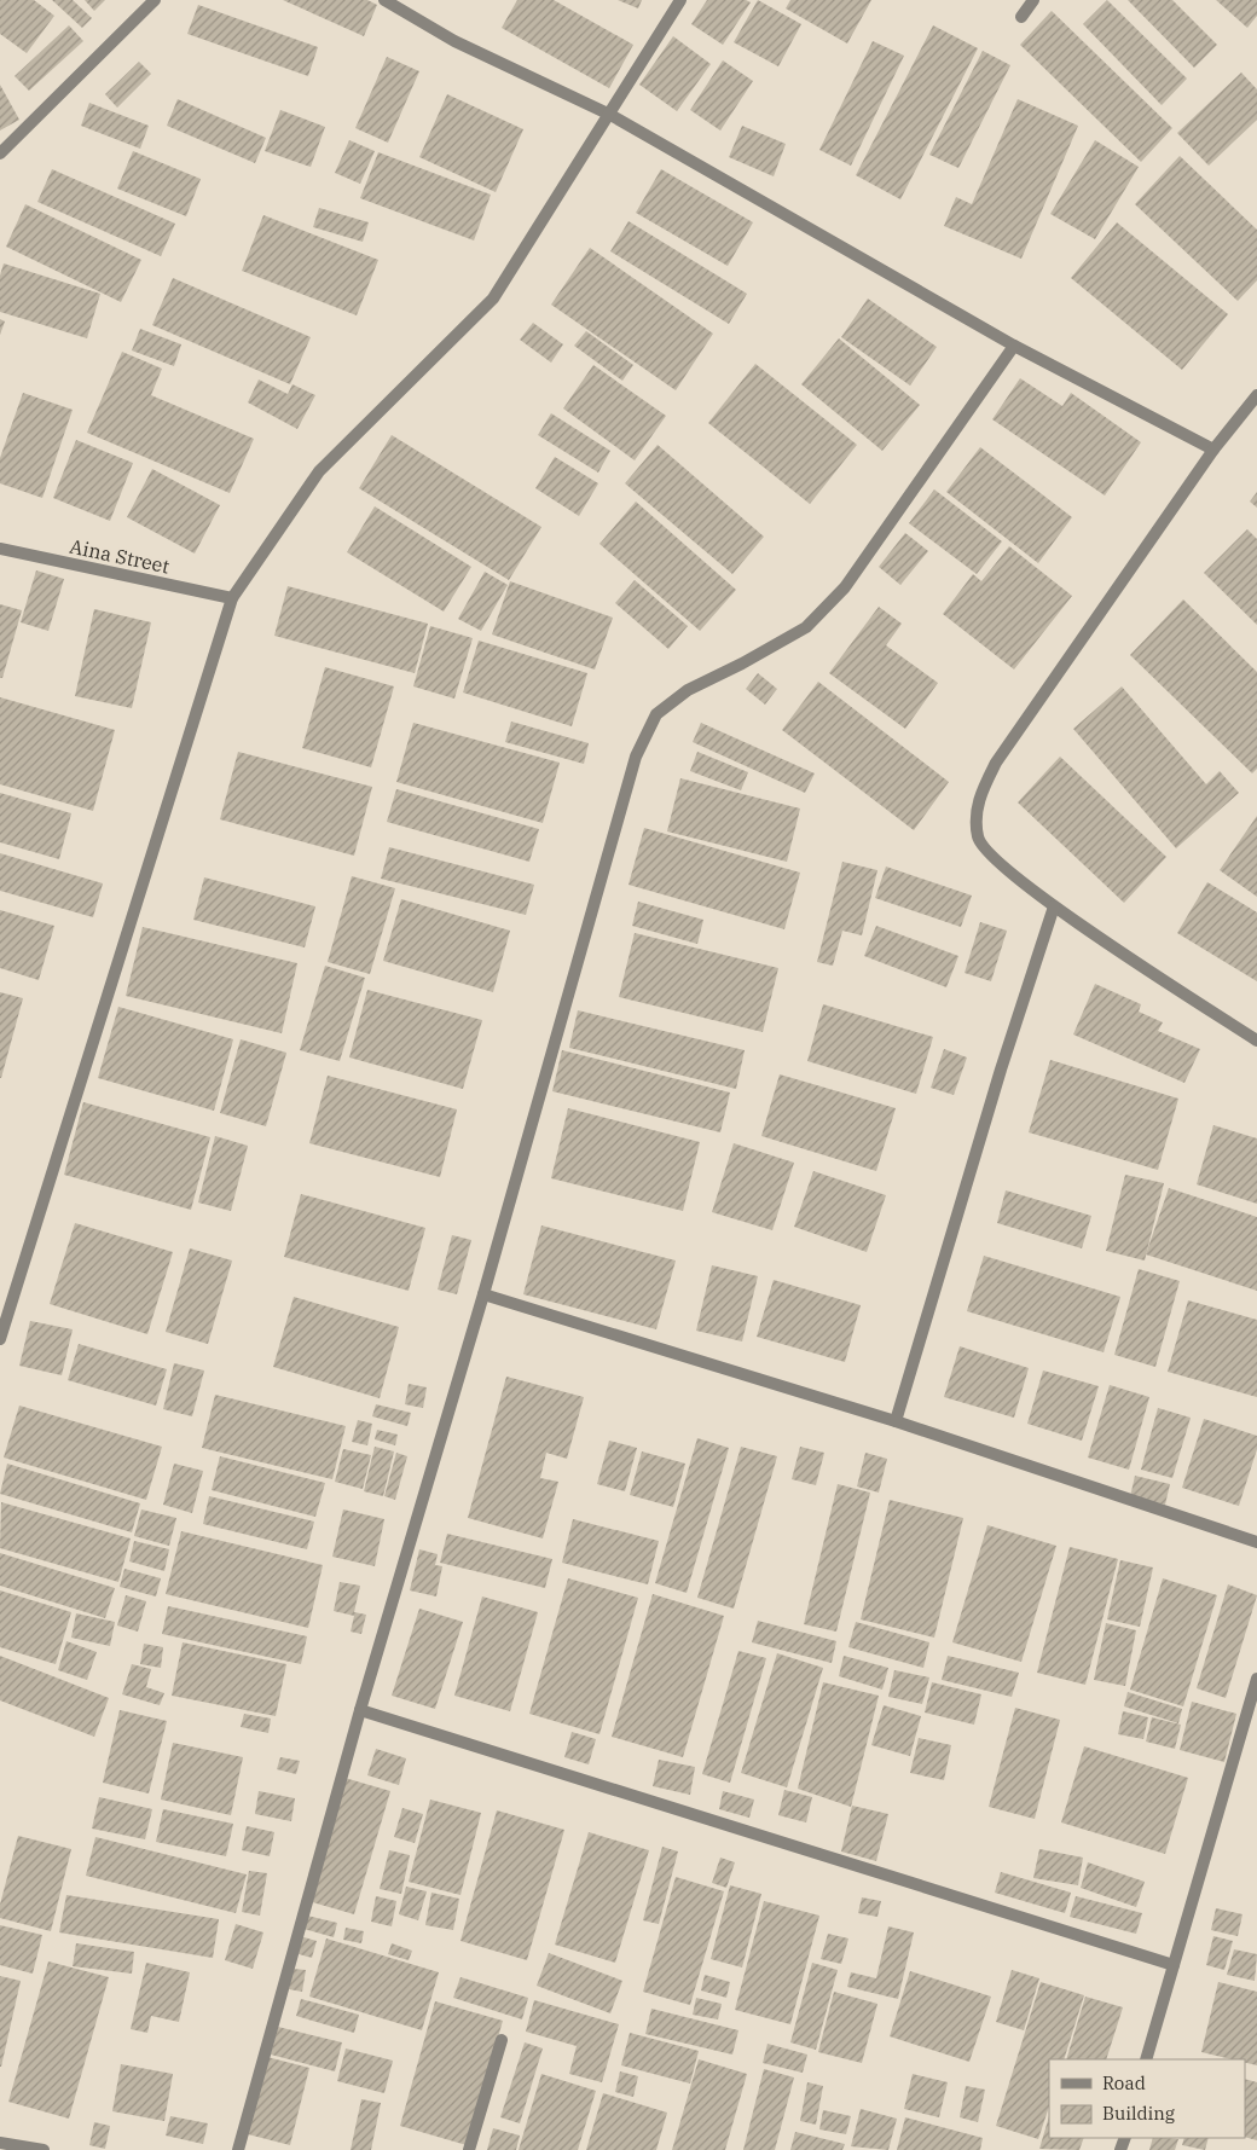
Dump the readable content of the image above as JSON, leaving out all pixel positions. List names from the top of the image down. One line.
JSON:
{"streets":{"street":["Aina Street"]},"legend":["Road","Building"]}
